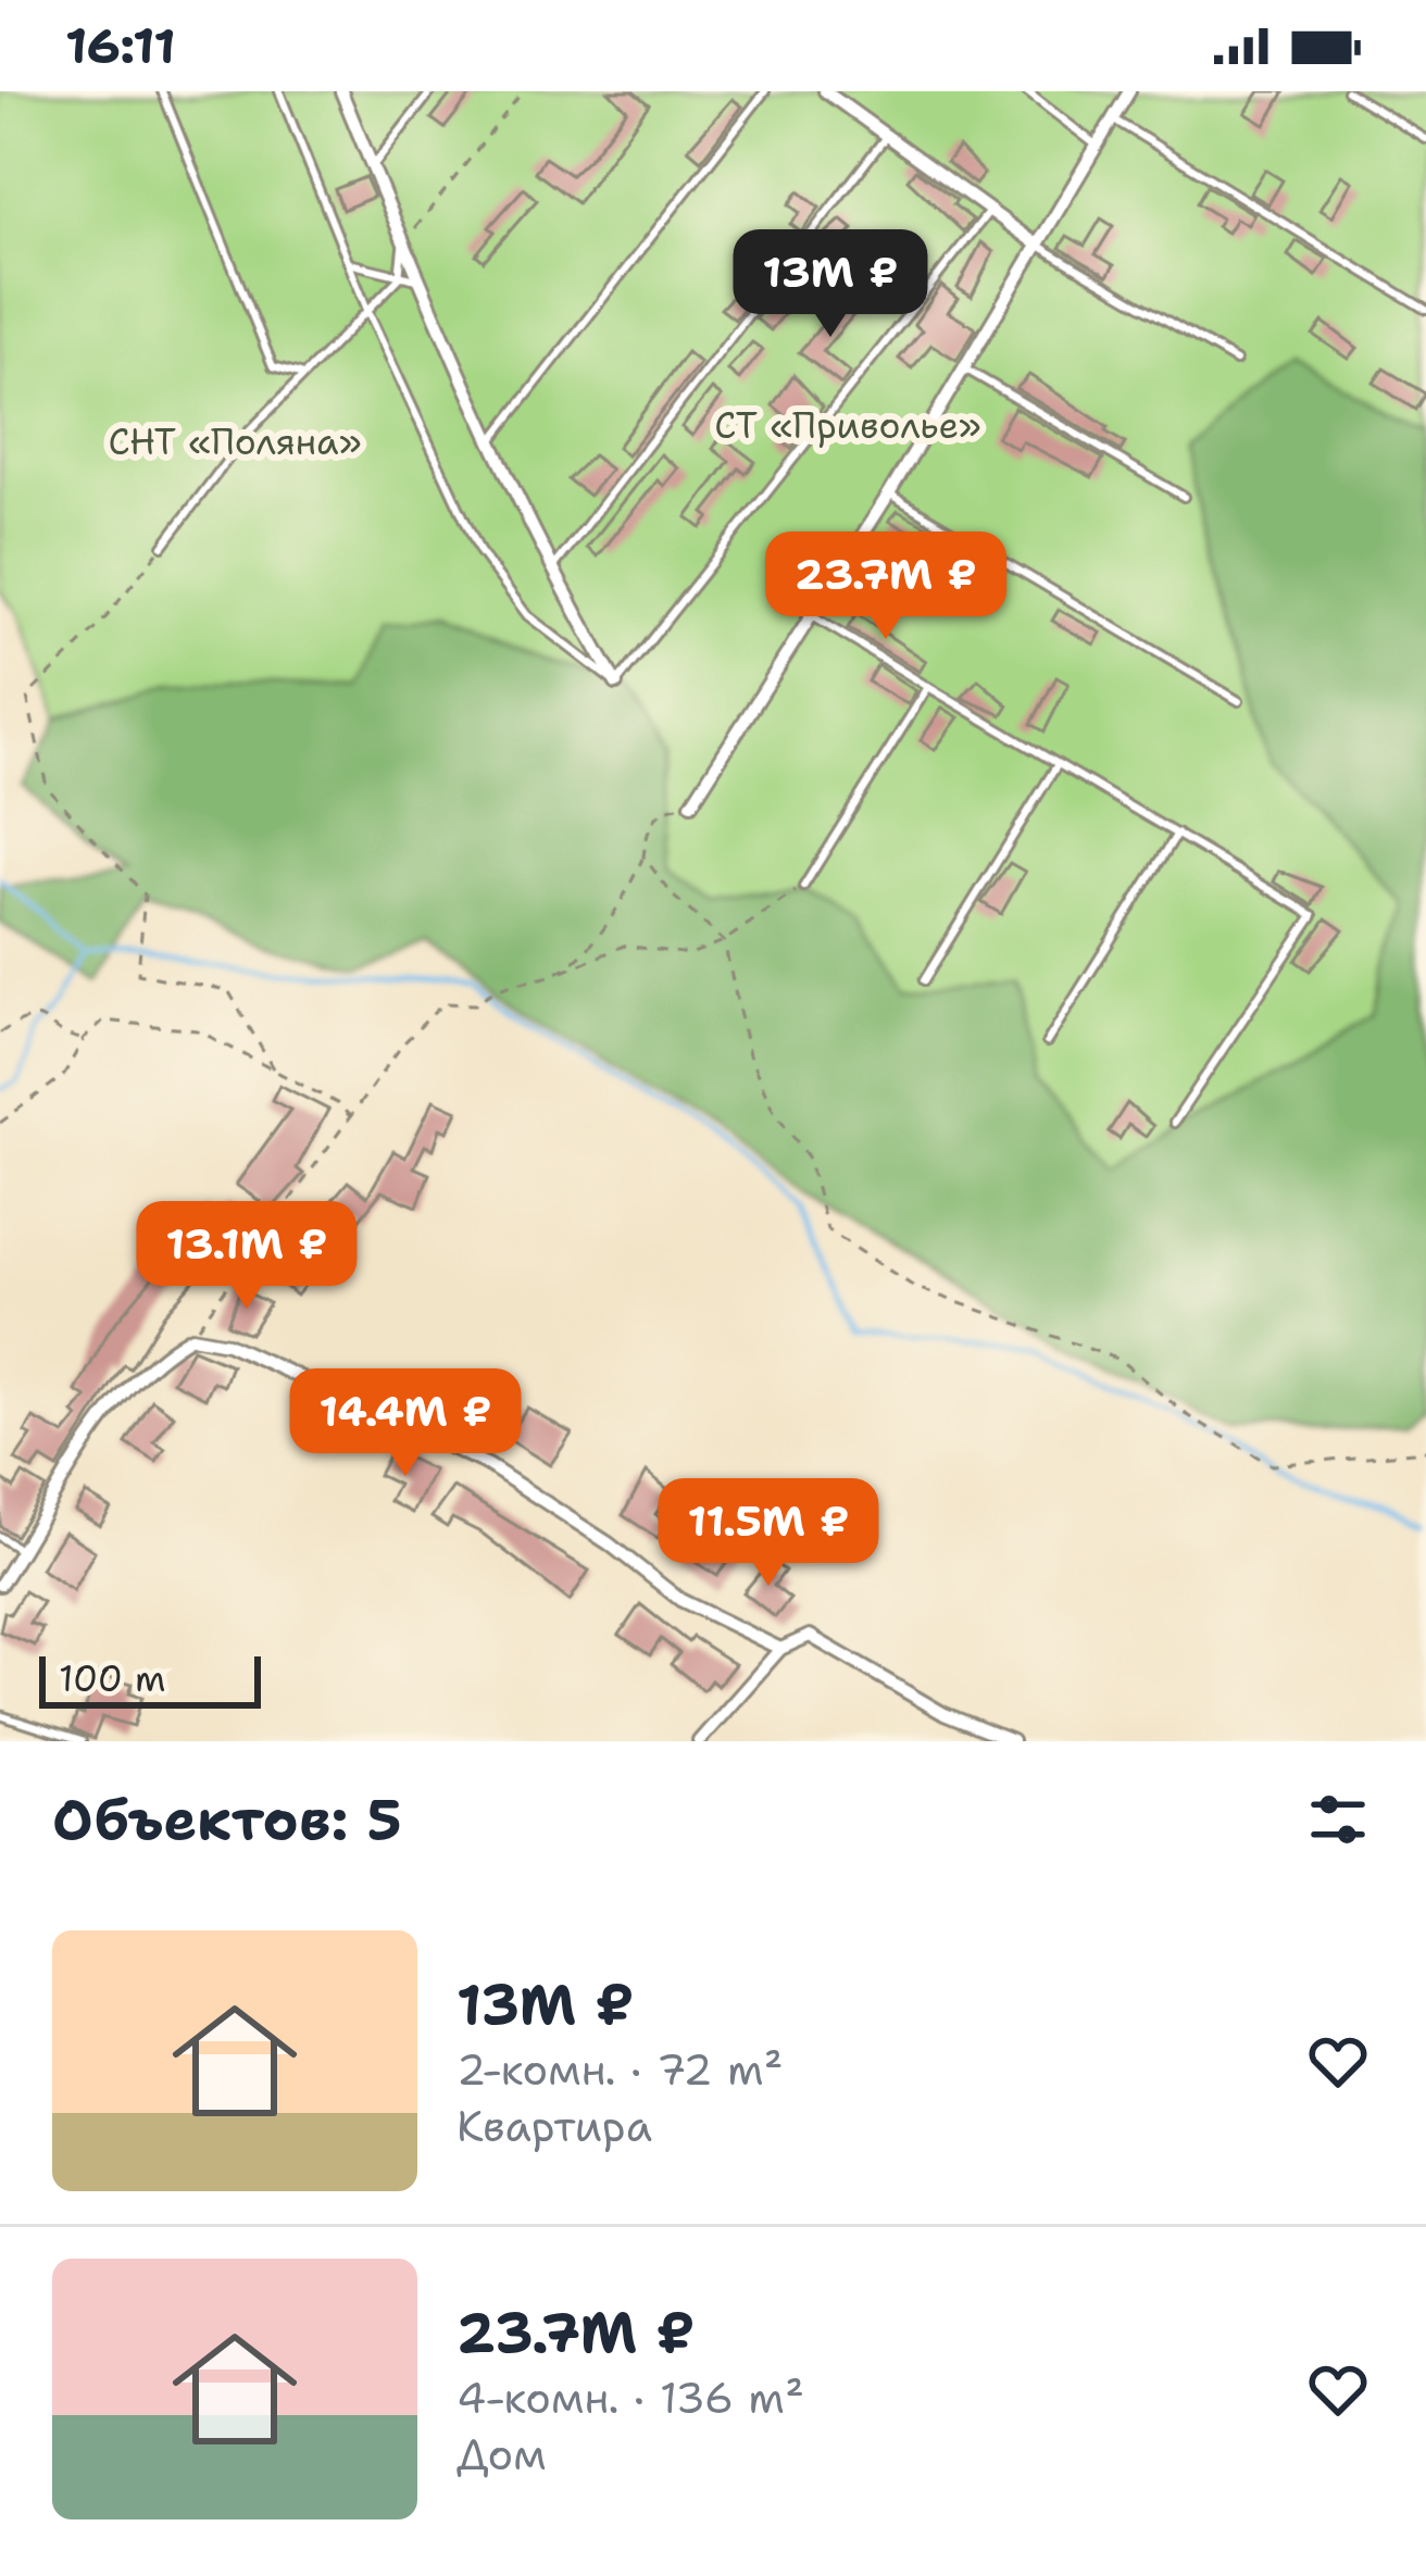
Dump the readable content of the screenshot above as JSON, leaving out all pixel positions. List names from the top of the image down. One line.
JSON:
{"parks":["СТ «Приволье»","СНТ «Поляна»"],"scale_bar":"100 m","page":{"status":"16:11","price":["13M ₽","23.7M ₽","13.1M ₽","14.4M ₽","11.5M ₽"],"scale":"100 m","heading":"Объектов: 5","list":[{"name":"13M ₽","note":"2-комн. · 72 m² · Квартира"},{"name":"23.7M ₽","note":"4-комн. · 136 m² · Дом"}]}}
